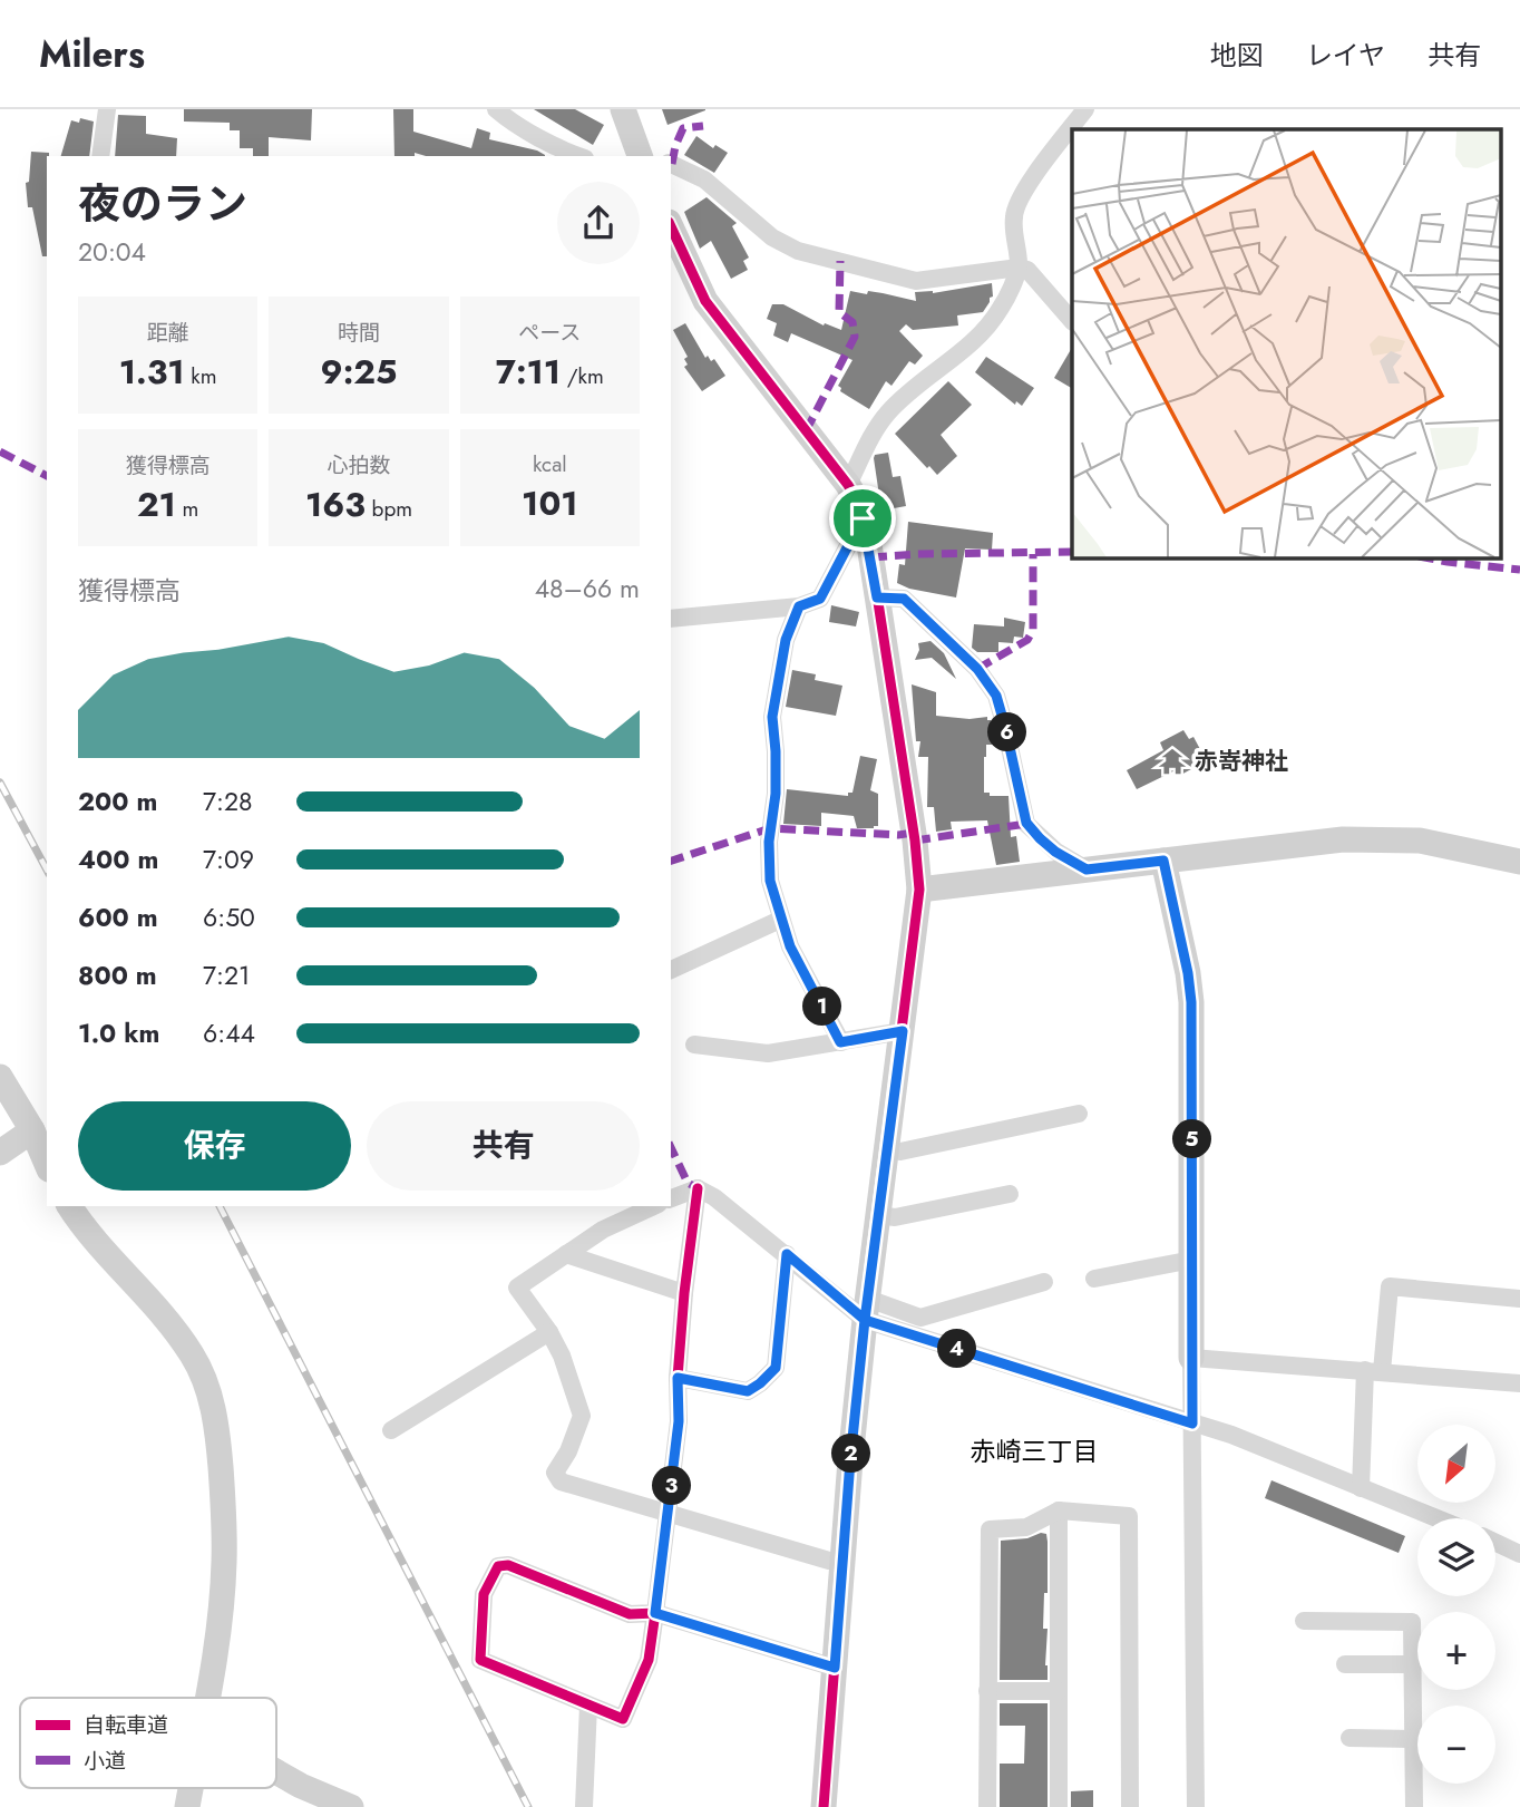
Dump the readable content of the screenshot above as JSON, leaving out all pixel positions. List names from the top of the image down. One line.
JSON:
{"districts":["赤崎三丁目"],"places":{"temple":["赤嵜神社"]},"legend":["自転車道","小道"],"north":"bottom left","page":{"header":"Milers","nav":["地図","レイヤ","共有"],"heading":["夜のラン","20:04"],"stats":[["距離","1.31 km"],["時間","9:25"],["ペース","7:11 /km"],["獲得標高","21 m"],["心拍数","163 bpm"],["kcal","101"]],"chart":["獲得標高","48–66 m"],"pins":["6","1","5","4","2","3"],"list":[{"name":"200 m","note":"7:28"},{"name":"400 m","note":"7:09"},{"name":"600 m","note":"6:50"},{"name":"800 m","note":"7:21"},{"name":"1.0 km","note":"6:44"}],"buttons":["保存","共有"],"map_buttons":["+","−"]}}
